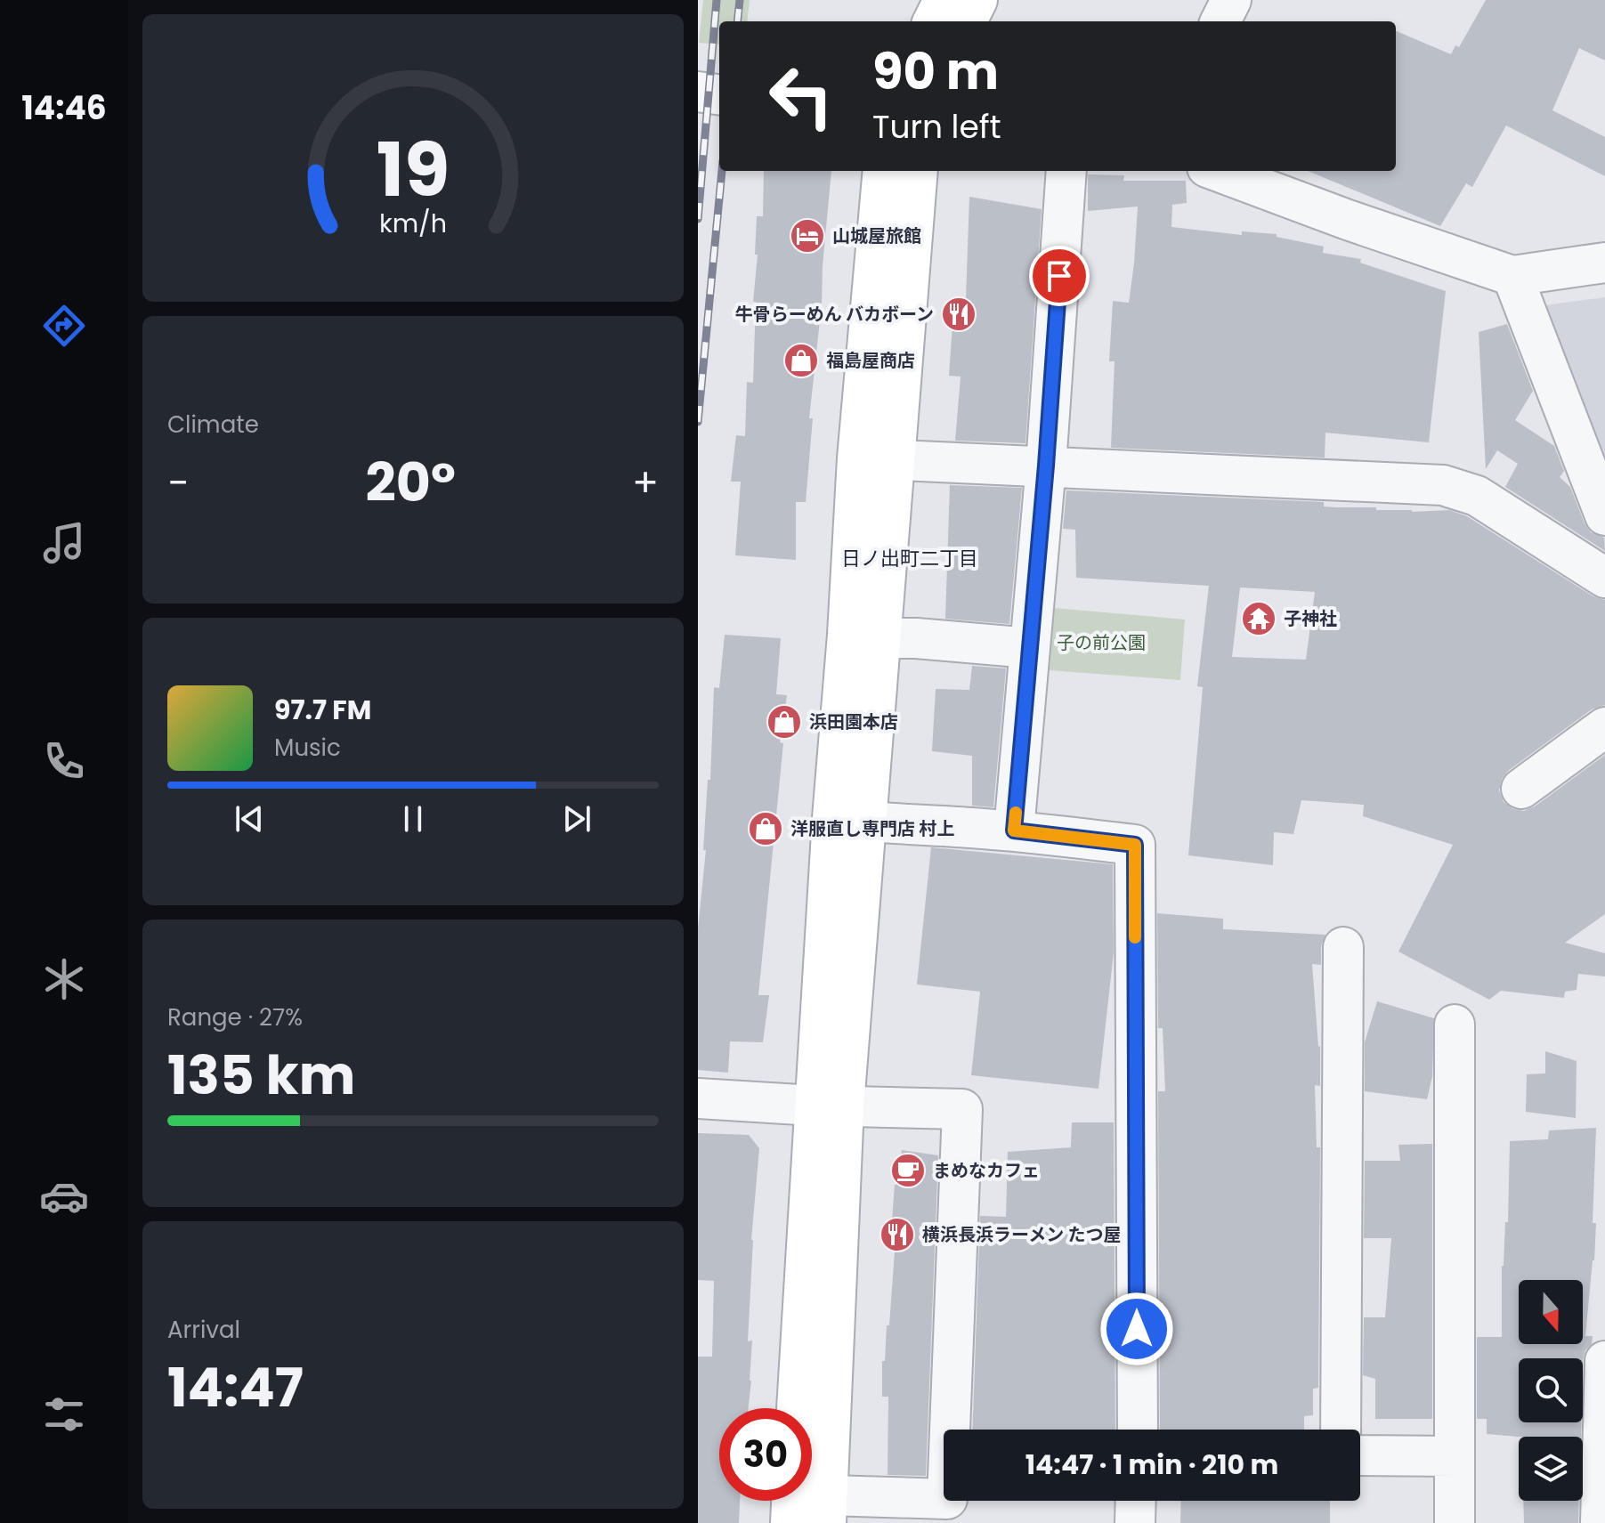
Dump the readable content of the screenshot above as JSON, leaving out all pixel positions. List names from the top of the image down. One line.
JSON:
{"districts":["日ノ出町二丁目"],"parks":["子の前公園"],"places":{"hotel":["山城屋旅館"],"restaurant":["牛骨らーめん バカボーン","横浜長浜ラーメン たつ屋"],"shop":["福島屋商店","浜田園本店","洋服直し専門店 村上"],"temple":["子神社"],"cafe":["まめなカフェ"]},"north":"bottom","page":{"tabs":"14:46","turn":["90 m","Turn left"],"tile":["Climate",["Range · 27%","135 km"],["Arrival","14:47"]],"heat":["−","20°","+"],"song":["97.7 FM","Music"],"limit":"30","trip":"14:47 · 1 min · 210 m","gauge":["19","km/h"]}}
